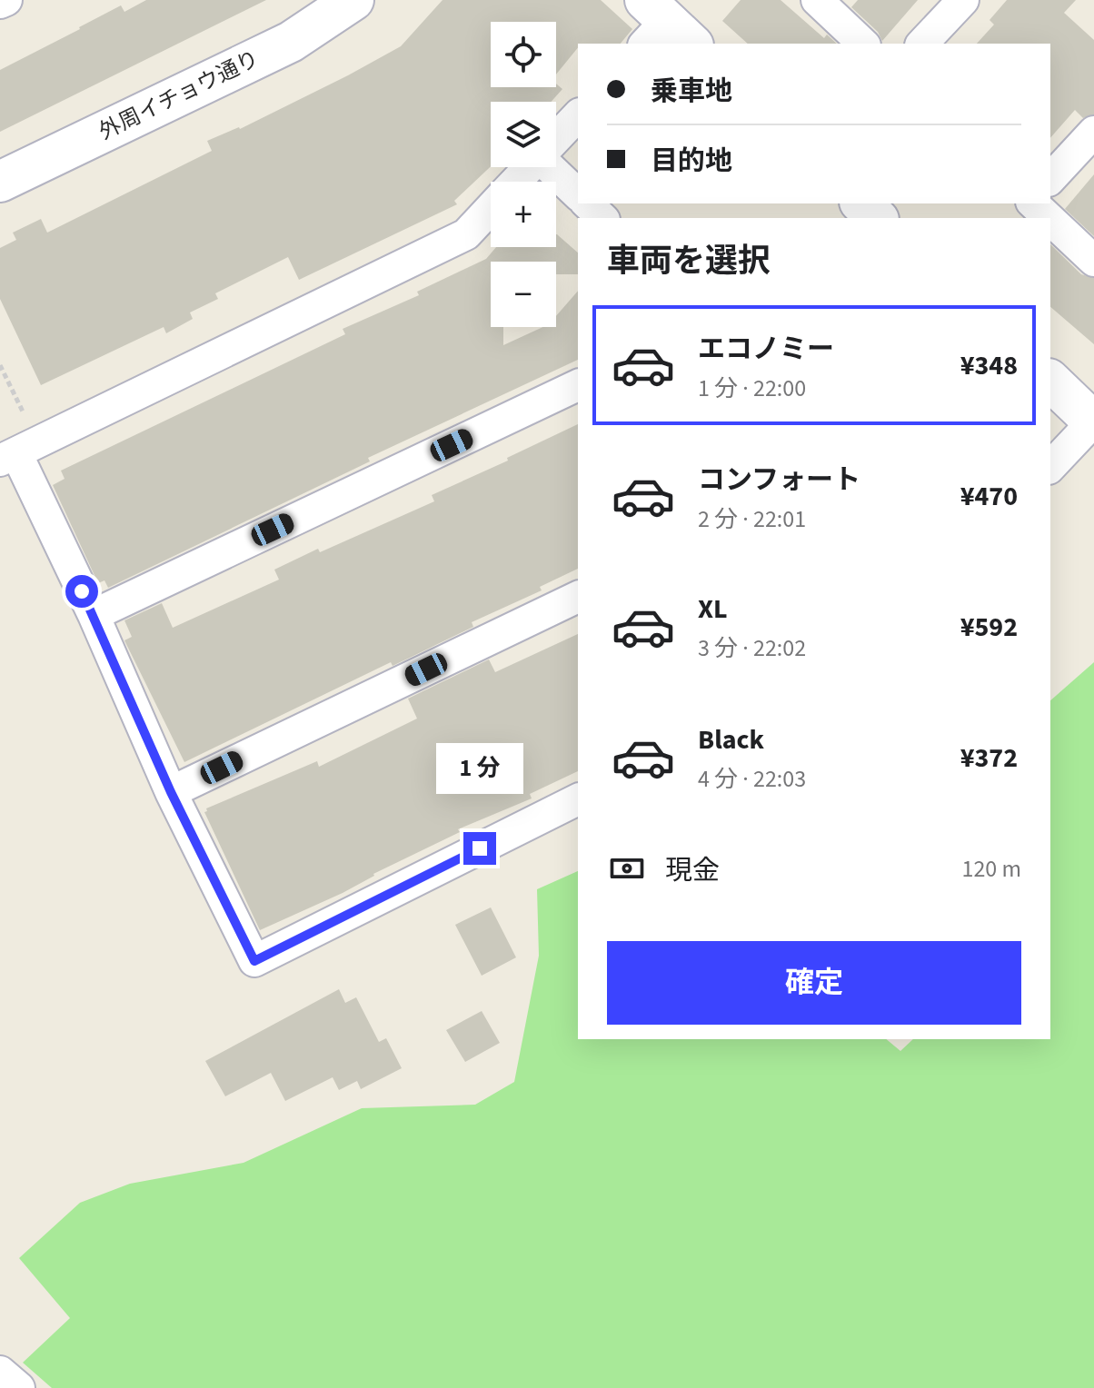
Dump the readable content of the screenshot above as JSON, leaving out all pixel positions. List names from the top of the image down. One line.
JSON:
{"streets":{"street":["外周イチョウ通り"]},"page":{"map_buttons":["+","−"],"banner":["乗車地","目的地"],"heading":"車両を選択","list":[{"name":"エコノミー","note":"1 分 · 22:00","value":"¥348"},{"name":"コンフォート","note":"2 分 · 22:01","value":"¥470"},{"name":"XL","note":"3 分 · 22:02","value":"¥592"},{"name":"Black","note":"4 分 · 22:03","value":"¥372"}],"bubble":"1 分","pay":["現金","120 m"],"buttons":"確定"}}
